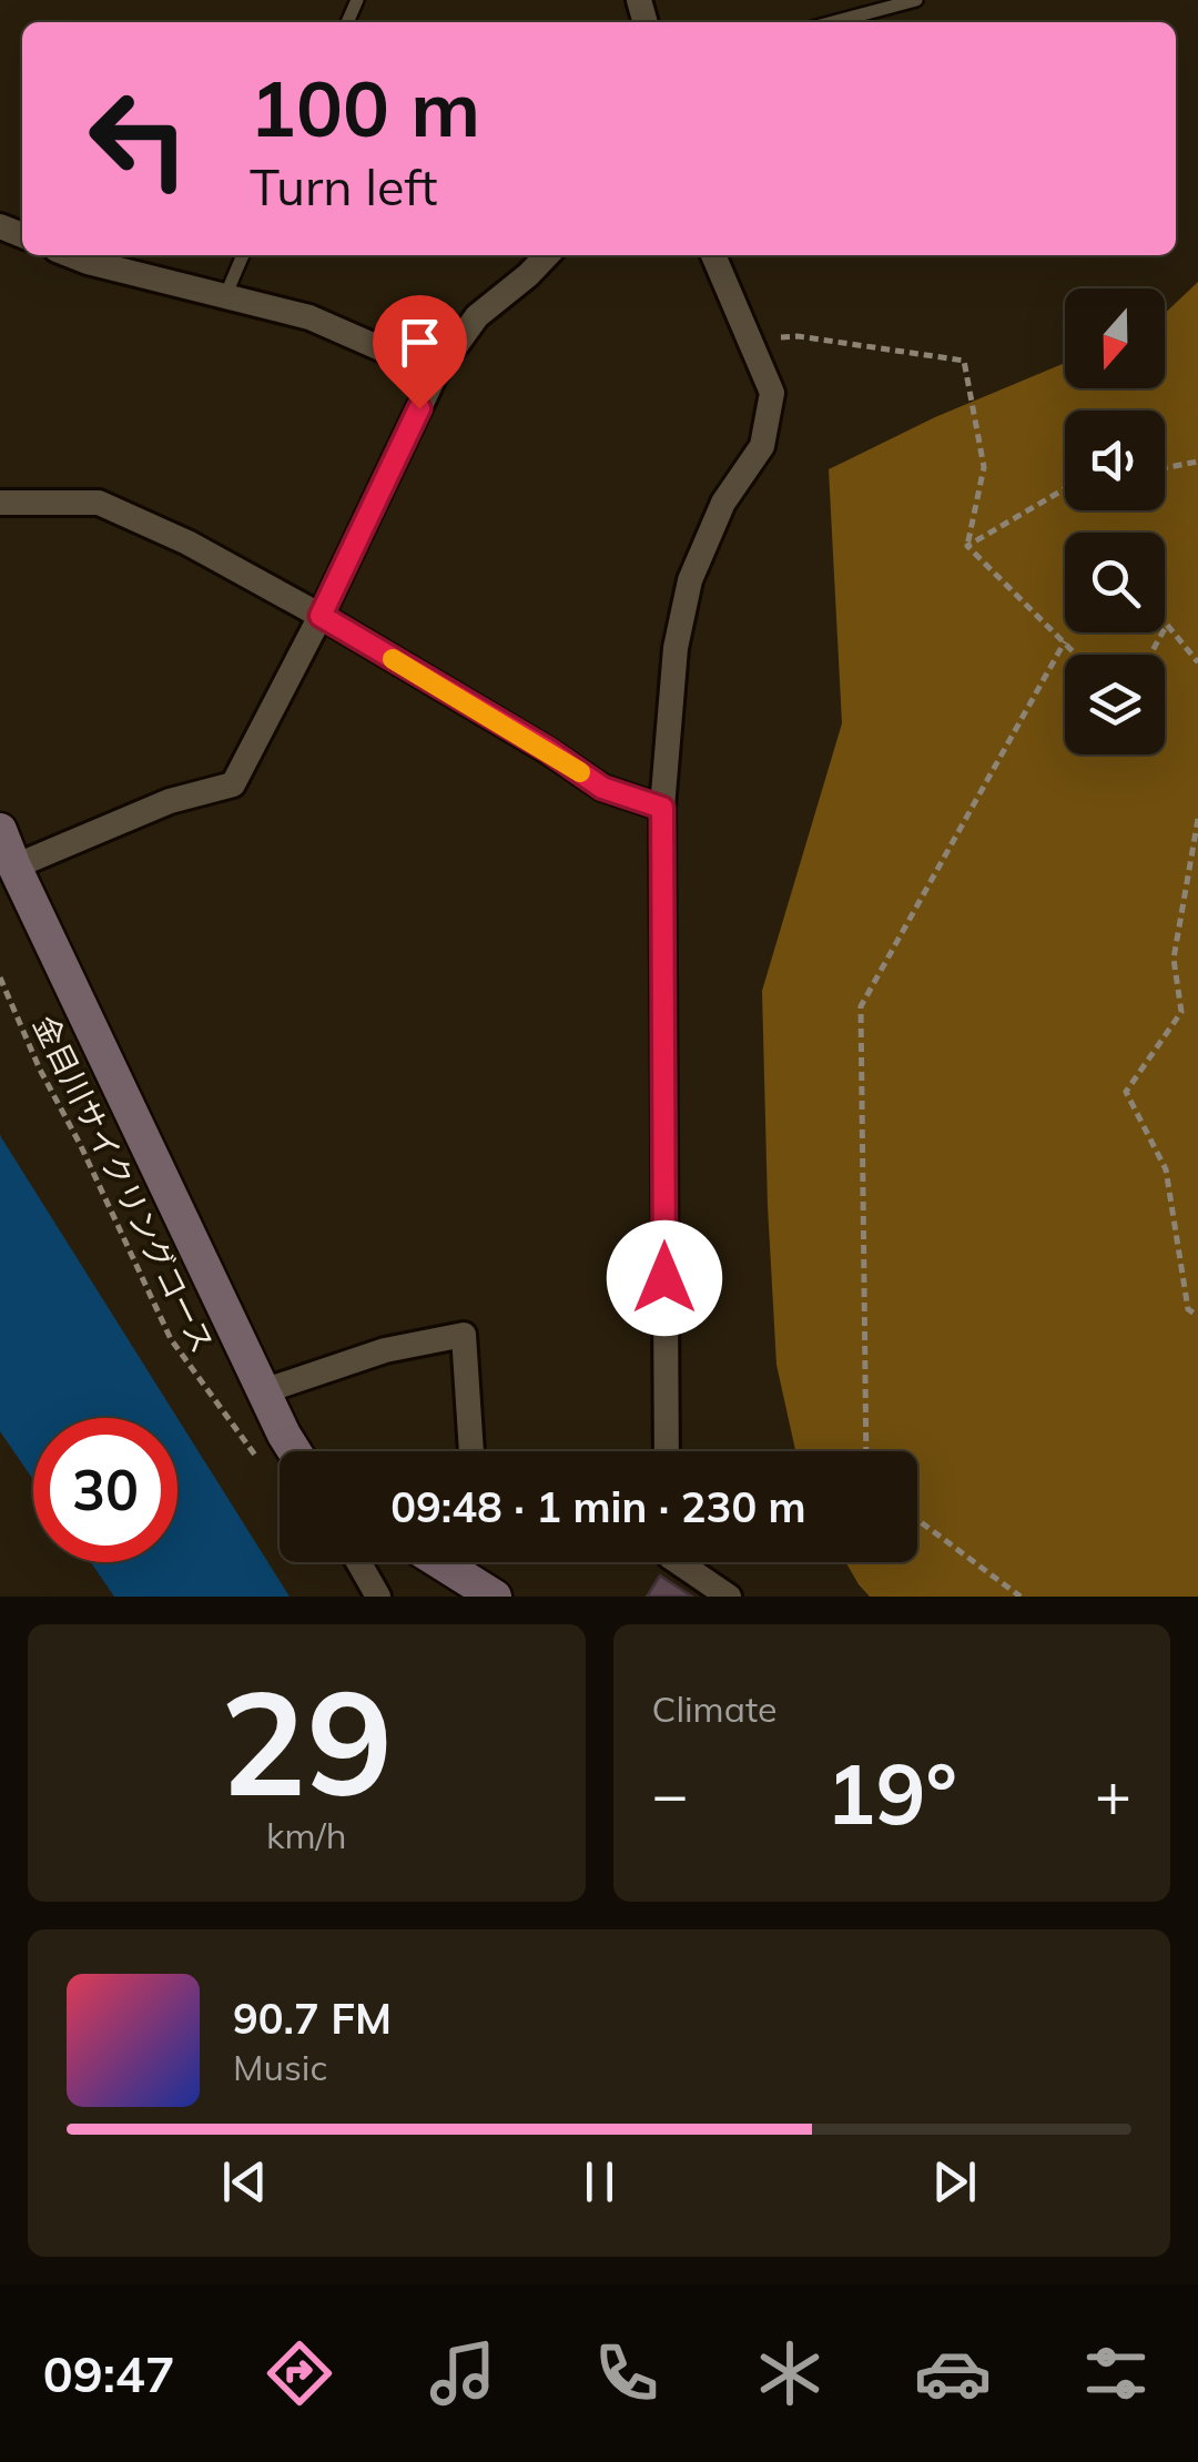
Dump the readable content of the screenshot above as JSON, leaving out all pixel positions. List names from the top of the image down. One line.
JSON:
{"streets":{"path":["金目川サイクリングコース"]},"north":"bottom","page":{"turn":["100 m","Turn left"],"limit":"30","trip":"09:48 · 1 min · 230 m","tile":[["29","km/h"],"Climate"],"heat":["−","19°","+"],"song":["90.7 FM","Music"],"tabs":"09:47"}}
